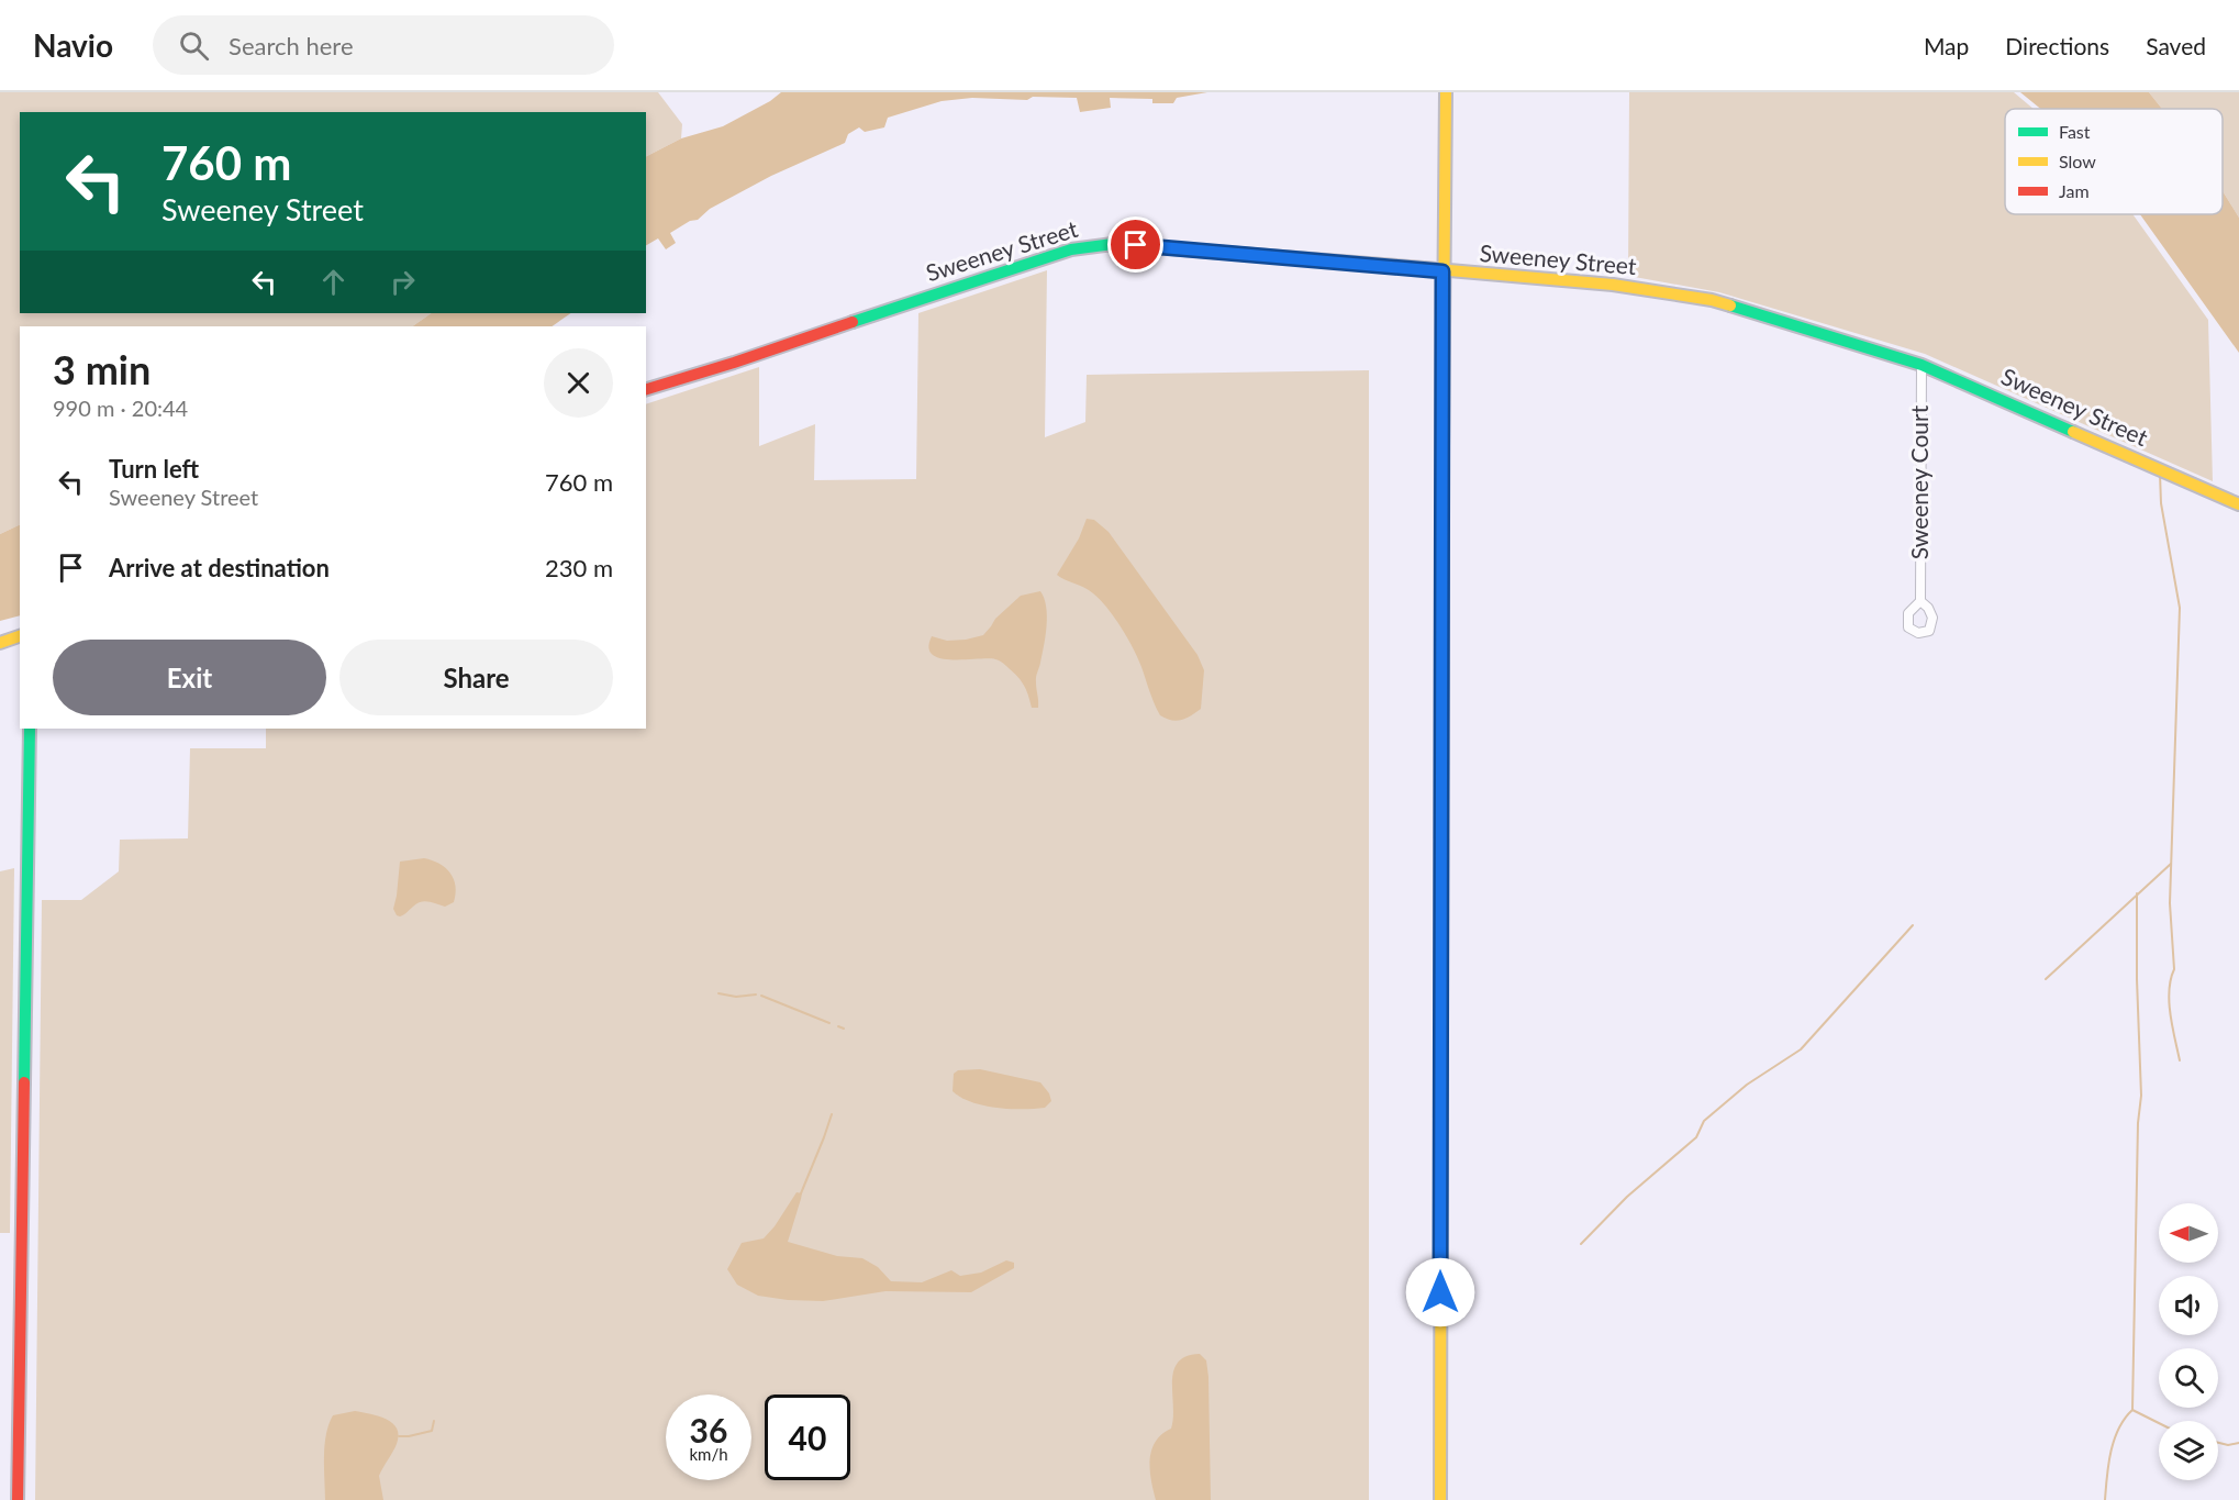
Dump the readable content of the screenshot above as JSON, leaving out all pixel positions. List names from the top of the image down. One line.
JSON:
{"streets":{"street":["Sweeney Street","Sweeney Court"]},"crossings":[["Sweeney Street","Sweeney Court"]],"legend":["Fast","Slow","Jam"],"north":"left","page":{"header":"Navio","search":"Search here","nav":["Map","Directions","Saved"],"turn":["760 m","Sweeney Street"],"heading":["3 min","990 m · 20:44"],"list":[{"name":"Turn left","note":"Sweeney Street","value":"760 m"},{"name":"Arrive at destination","value":"230 m"}],"buttons":["Exit","Share"],"speed":"36 km/h","limit":"40"}}
